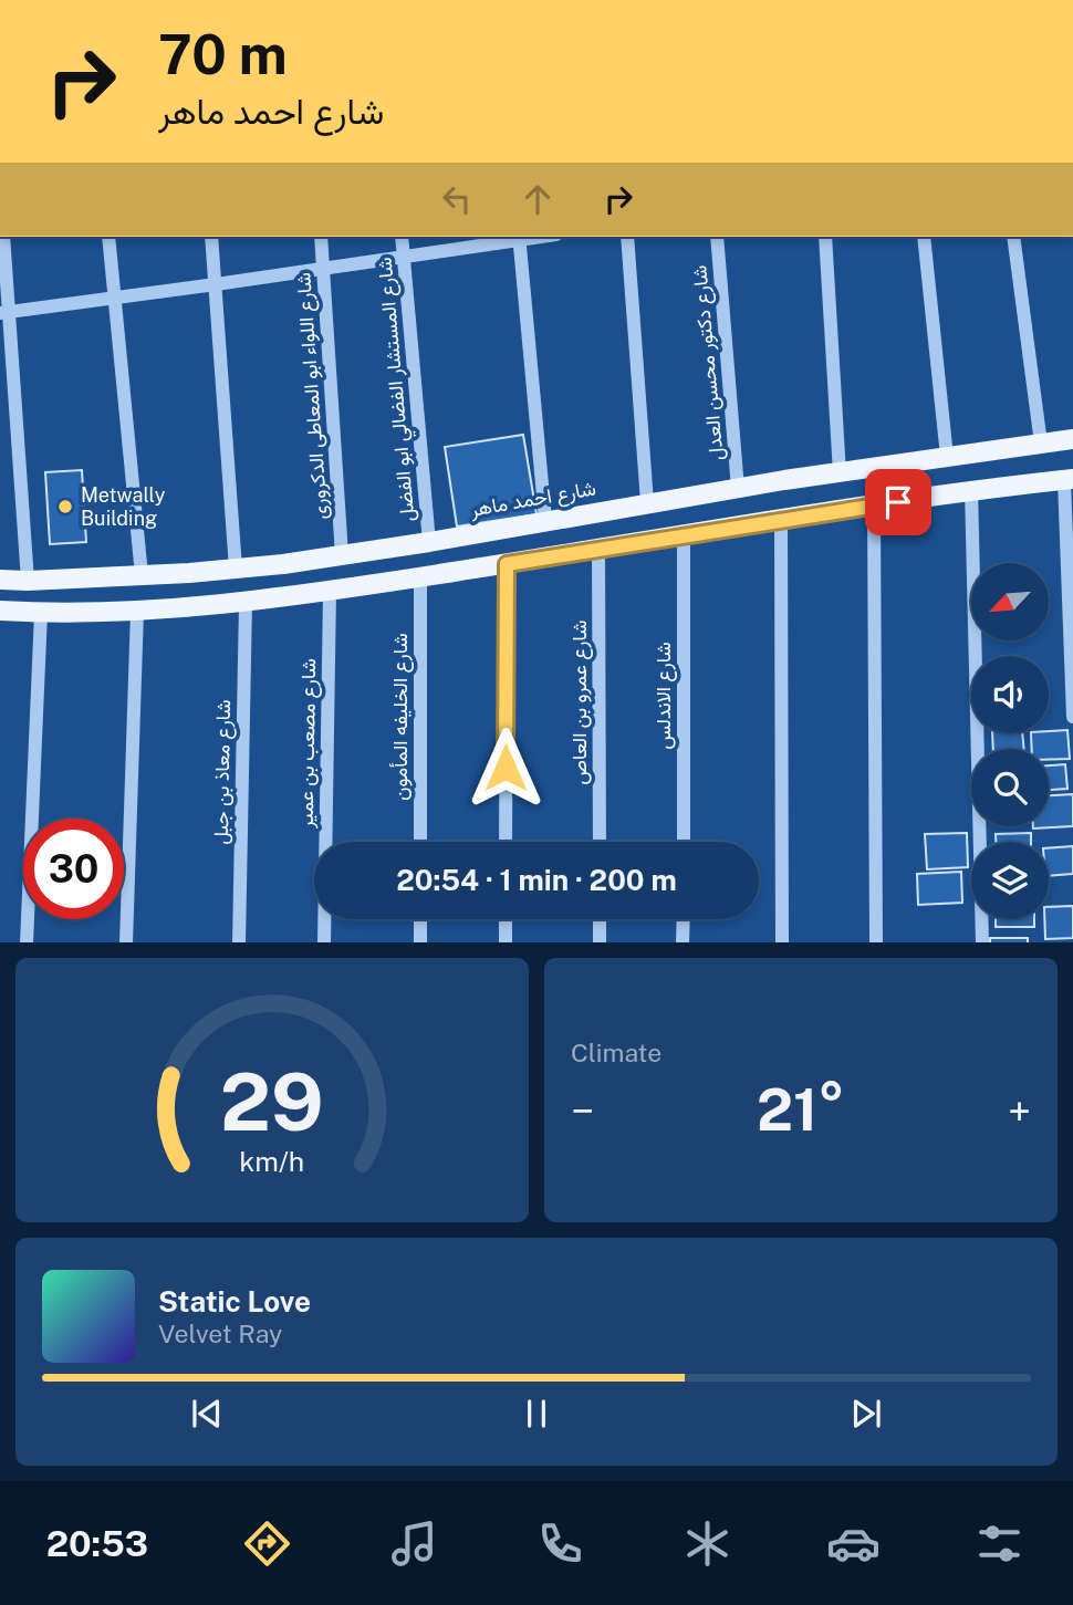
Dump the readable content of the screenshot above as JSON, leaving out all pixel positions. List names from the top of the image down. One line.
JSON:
{"streets":{"main road":["شارع احمد ماهر"],"street":["شارع دكتور محسن العدل","شارع المستشار الفضالي ابو الفضل","شارع اللواء ابو المعاطى الدكرورى","شارع الاندلس","شارع عمرو بن العاص","شارع الخليفه المأمون","شارع مصعب بن عمير","شارع معاذ بن جبل"]},"crossings":[["شارع دكتور محسن العدل","شارع احمد ماهر"],["شارع المستشار الفضالي ابو الفضل","شارع احمد ماهر"],["شارع اللواء ابو المعاطى الدكرورى","شارع احمد ماهر"]],"places":["Metwally Building"],"north":"bottom left","page":{"turn":["70 m","شارع احمد ماهر"],"limit":"30","trip":"20:54 · 1 min · 200 m","tile":"Climate","heat":["−","21°","+"],"song":["Static Love","Velvet Ray"],"tabs":"20:53","gauge":["29","km/h"]}}
